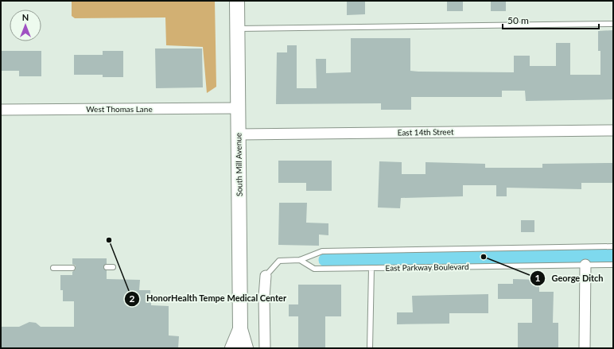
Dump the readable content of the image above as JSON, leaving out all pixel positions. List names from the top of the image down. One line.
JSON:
{"streets":{"main road":["South Mill Avenue"],"street":["West Thomas Lane","East 14th Street"],"lane":["East Parkway Boulevard"]},"crossings":[["West Thomas Lane","South Mill Avenue"],["East 14th Street","South Mill Avenue"]],"places":["HonorHealth Tempe Medical Center","George Ditch"],"scale_bar":"50 m","north":"top"}
